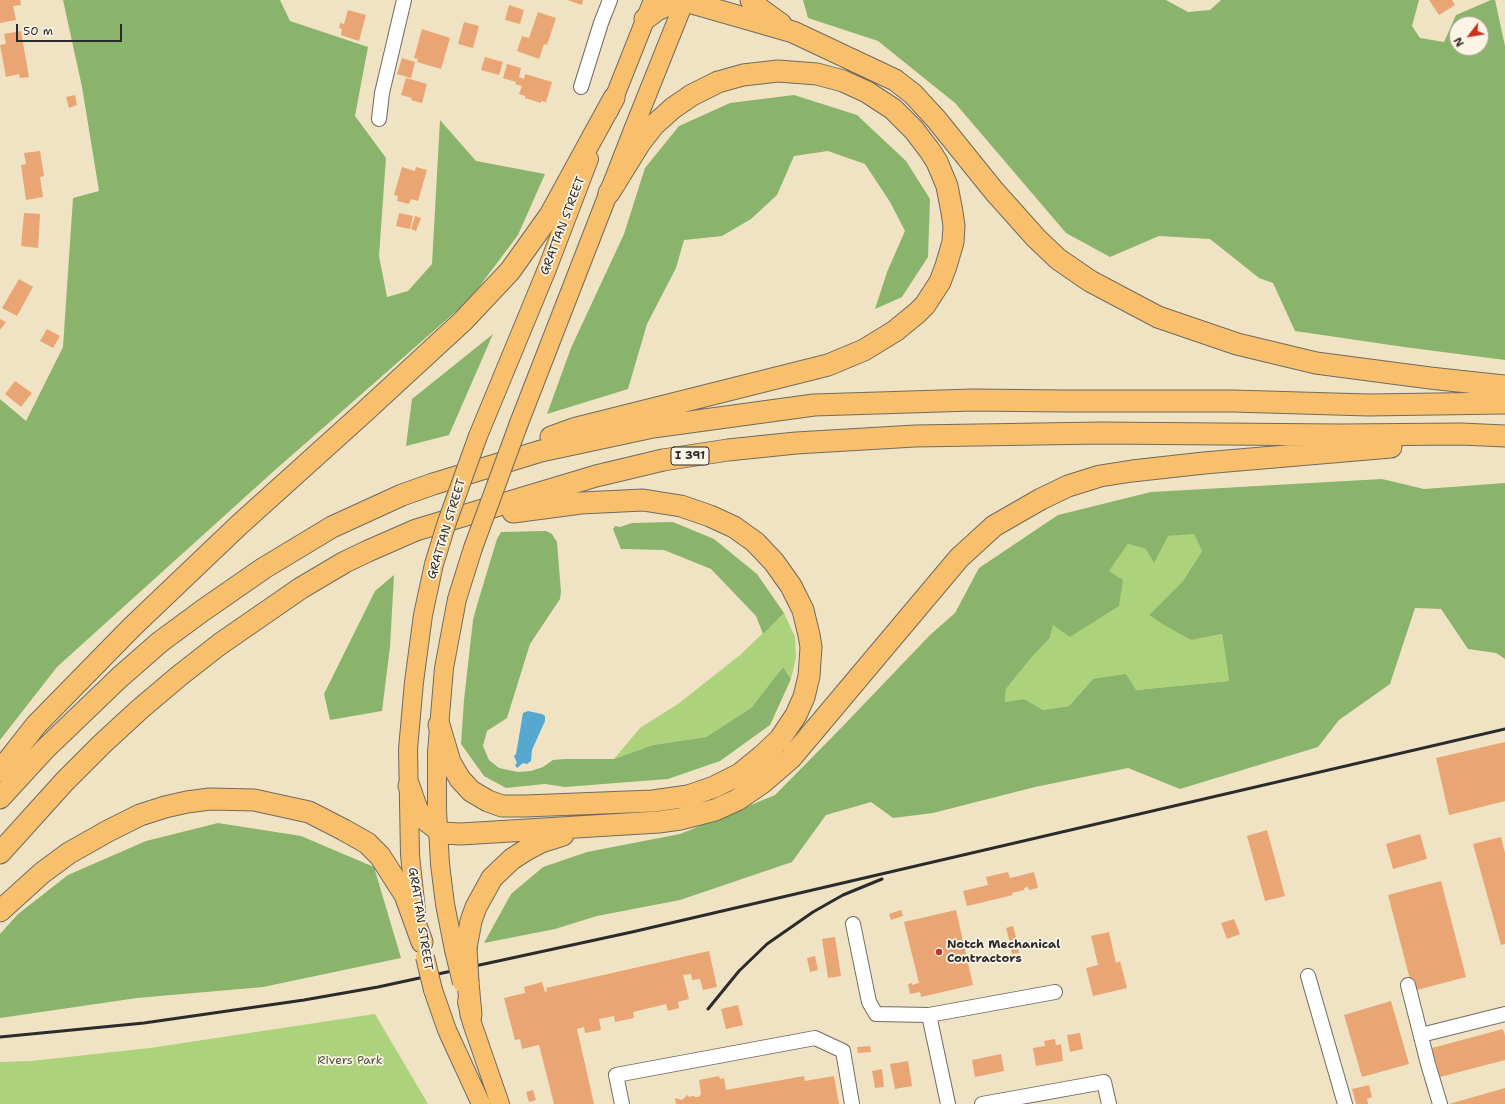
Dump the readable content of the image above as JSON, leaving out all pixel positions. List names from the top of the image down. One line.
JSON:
{"streets":{"highway":["I 391"],"main road":["GRATTAN STREET"]},"parks":["Rivers Park"],"places":["Notch Mechanical Contractors"],"scale_bar":"50 m","north":"bottom left"}
